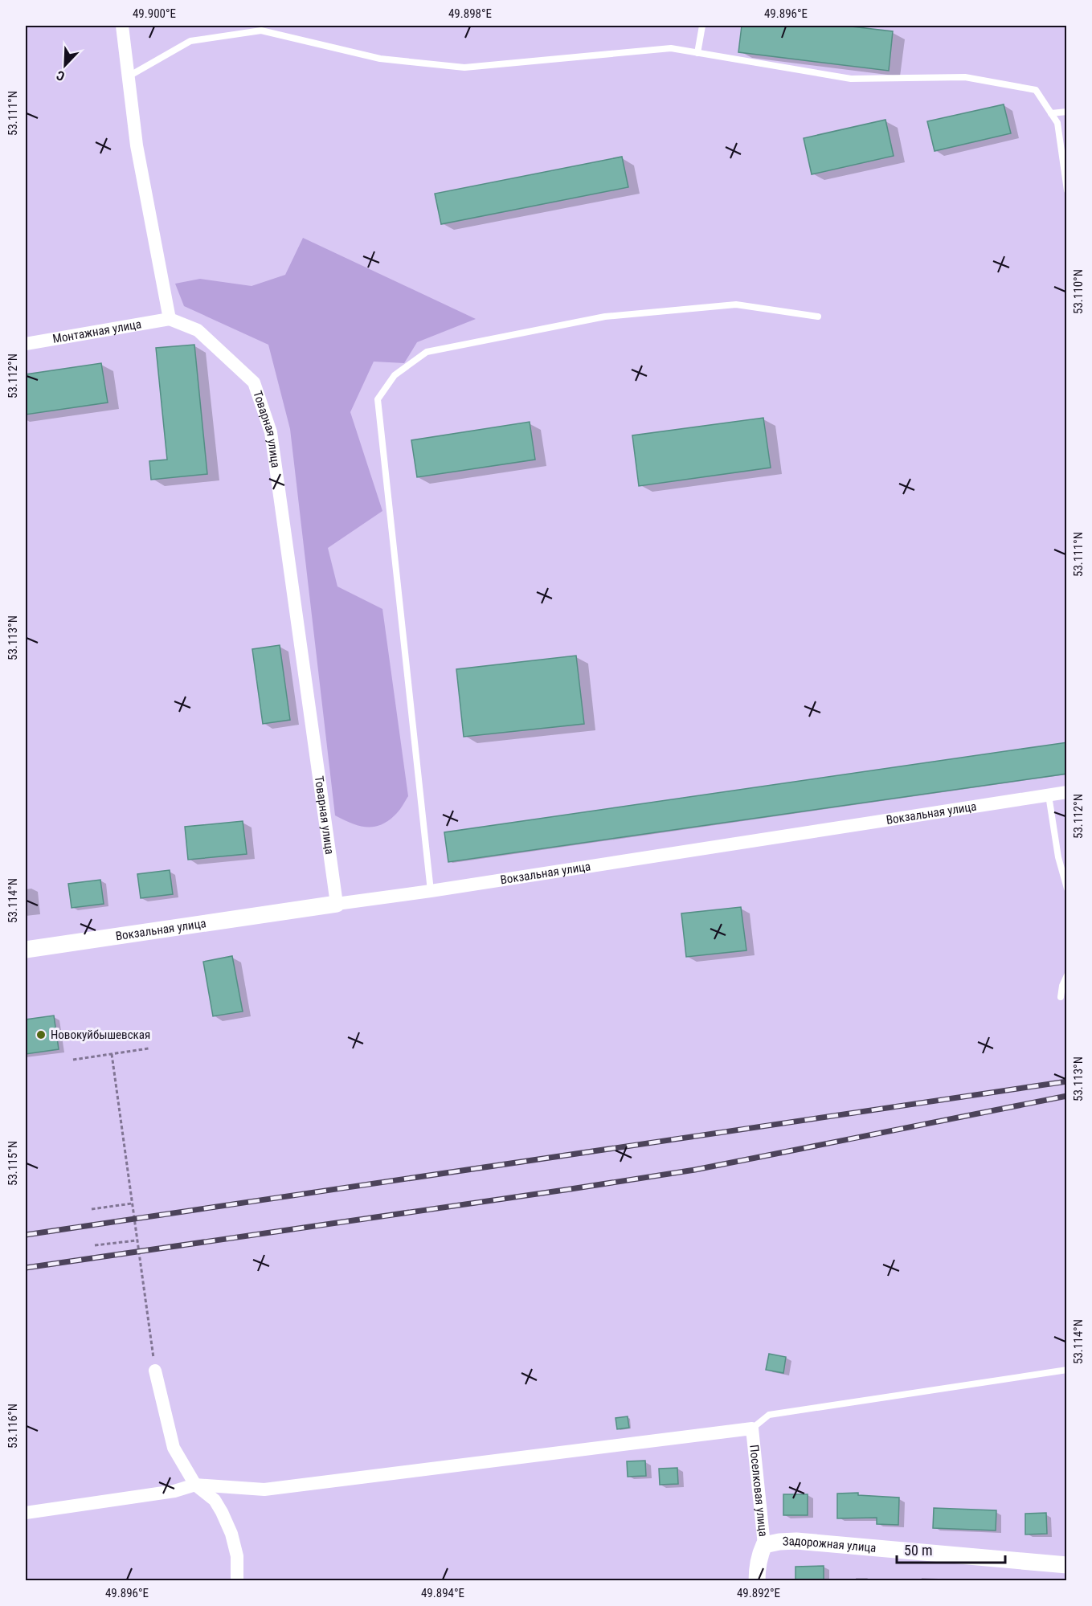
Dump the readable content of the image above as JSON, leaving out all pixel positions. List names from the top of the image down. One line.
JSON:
{"streets":{"street":["Монтажная улица","Товарная улица","Вокзальная улица","Поселковая улица","Задорожная улица"]},"crossings":[["Монтажная улица","Товарная улица"],["Товарная улица","Вокзальная улица"],["Поселковая улица","Задорожная улица"]],"places":["Новокуйбышевская"],"scale_bar":"50 m","north":"bottom left","coordinates":["49.900°E","49.898°E","49.896°E","53.111°N","53.110°N","53.112°N","53.113°N","53.114°N","53.115°N","53.116°N","49.894°E","49.892°E"]}
